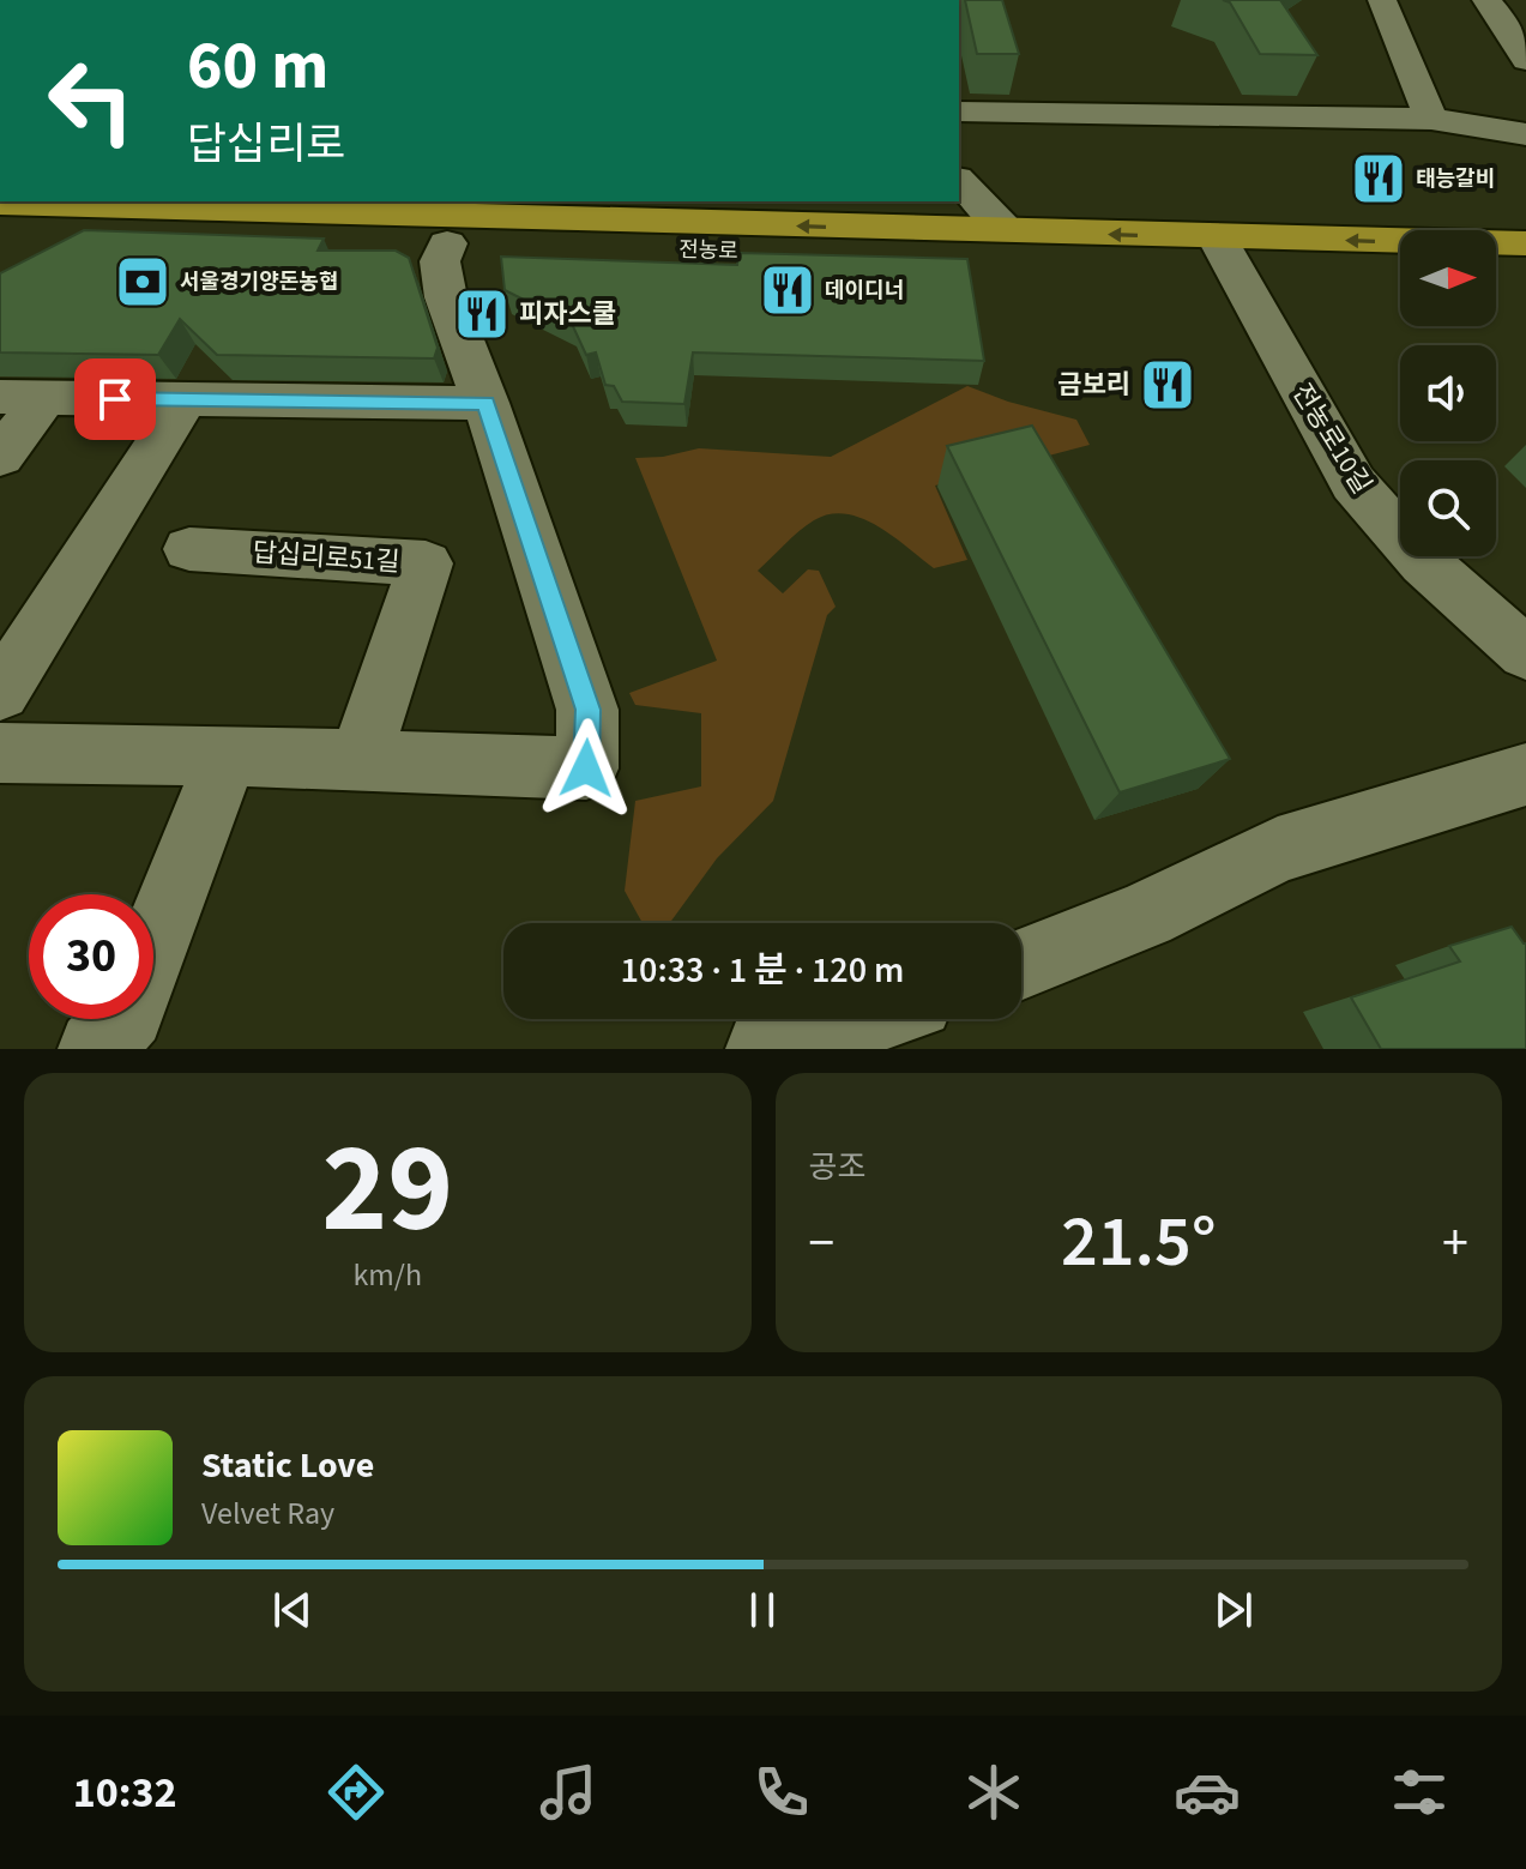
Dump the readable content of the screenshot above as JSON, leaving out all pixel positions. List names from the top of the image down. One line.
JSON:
{"streets":{"main road":["전농로"],"street":["전농로10길","답십리로51길"]},"crossings":[["전농로","전농로10길"]],"places":{"restaurant":["태능갈비","데이디너","피자스쿨","금보리"],"bank":["서울경기양돈농협"]},"north":"right","page":{"turn":["60 m","답십리로"],"limit":"30","trip":"10:33 · 1 분 · 120 m","tile":[["29","km/h"],"공조"],"heat":["−","21.5°","+"],"song":["Static Love","Velvet Ray"],"tabs":"10:32"}}
